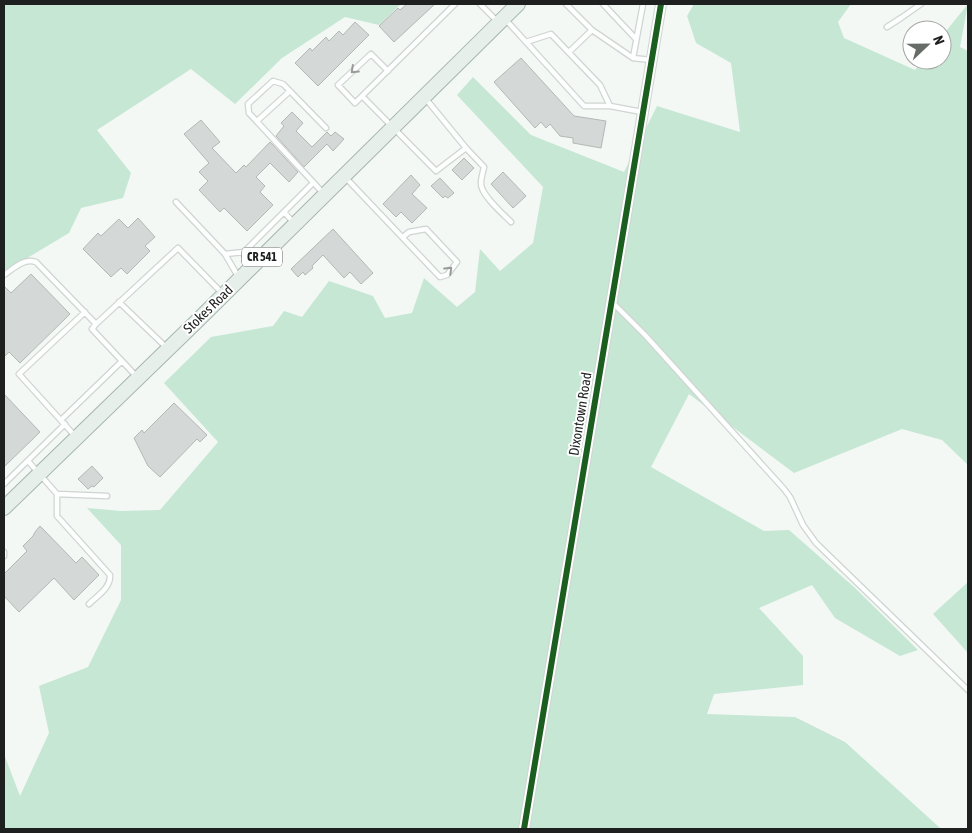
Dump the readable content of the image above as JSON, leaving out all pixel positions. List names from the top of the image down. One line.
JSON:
{"streets":{"main road":["CR 541","Stokes Road"],"street":["Dixontown Road"]},"north":"right"}
